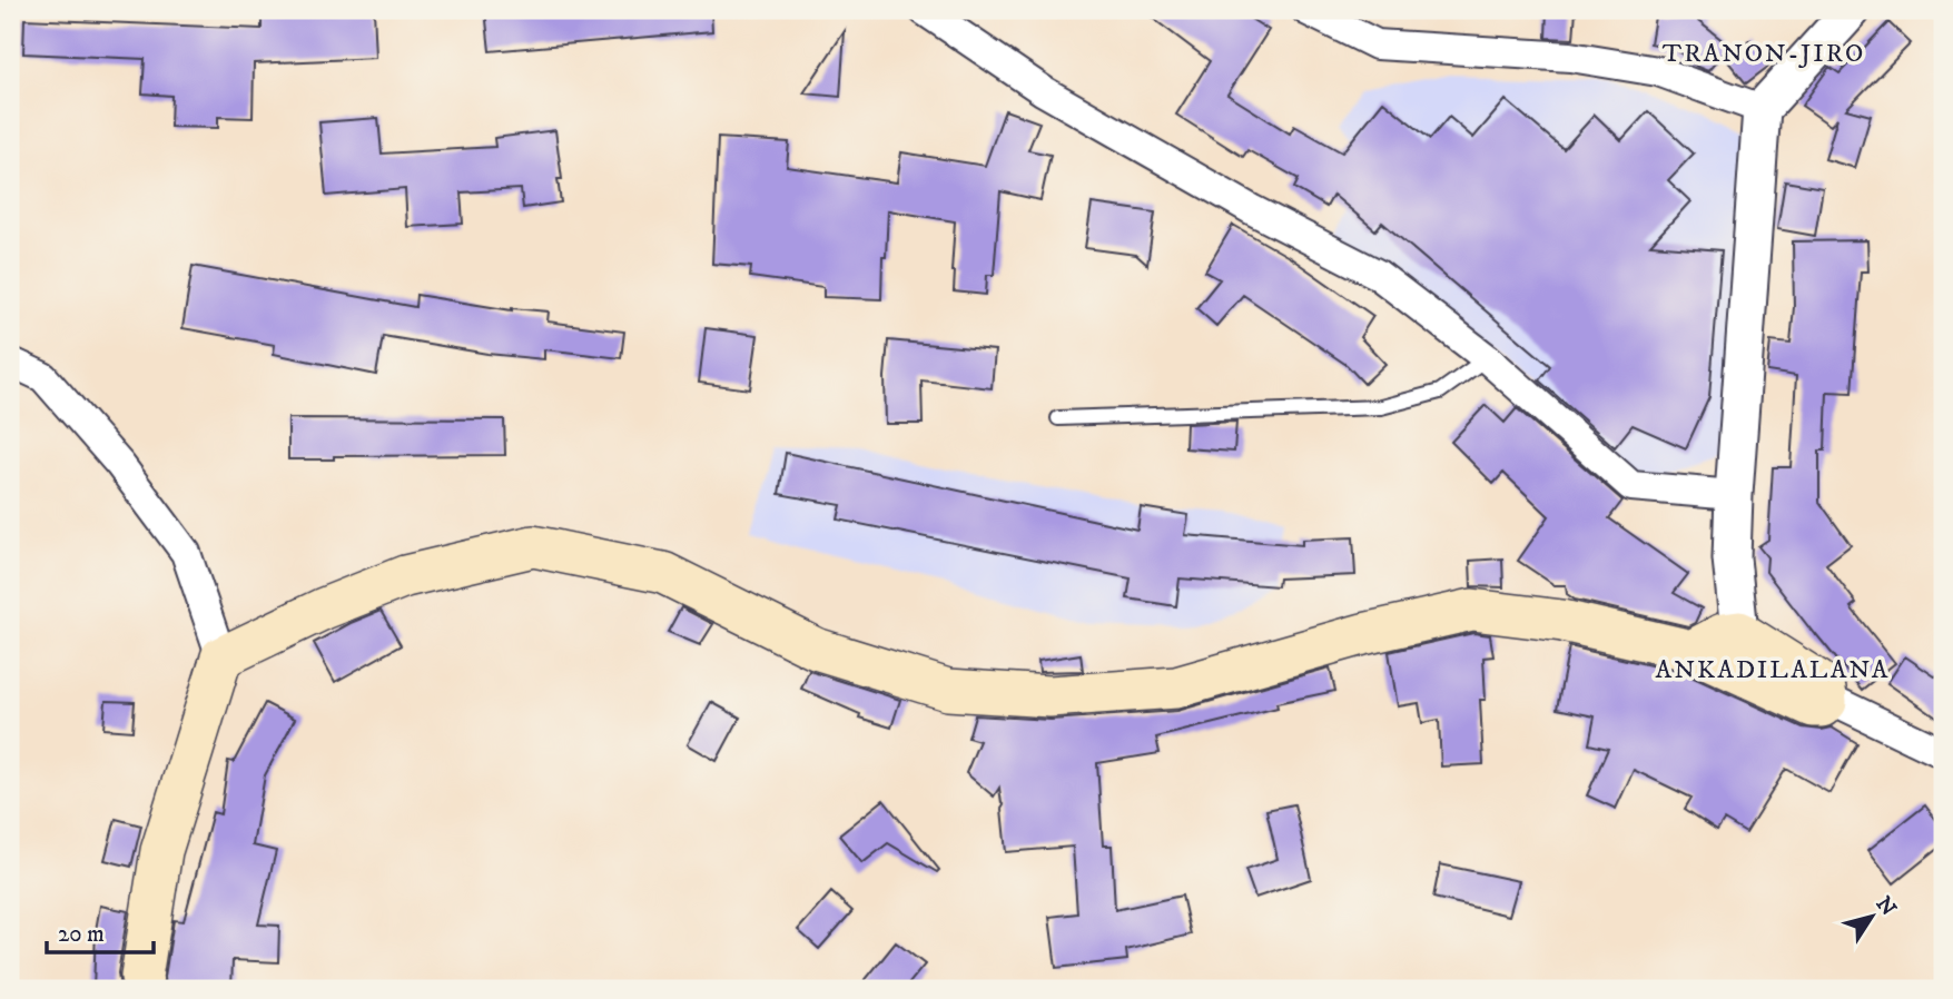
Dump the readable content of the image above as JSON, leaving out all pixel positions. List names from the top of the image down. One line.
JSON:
{"districts":["TRANON-JIRO","ANKADILALANA"],"scale_bar":"20 m","north":"top right"}
